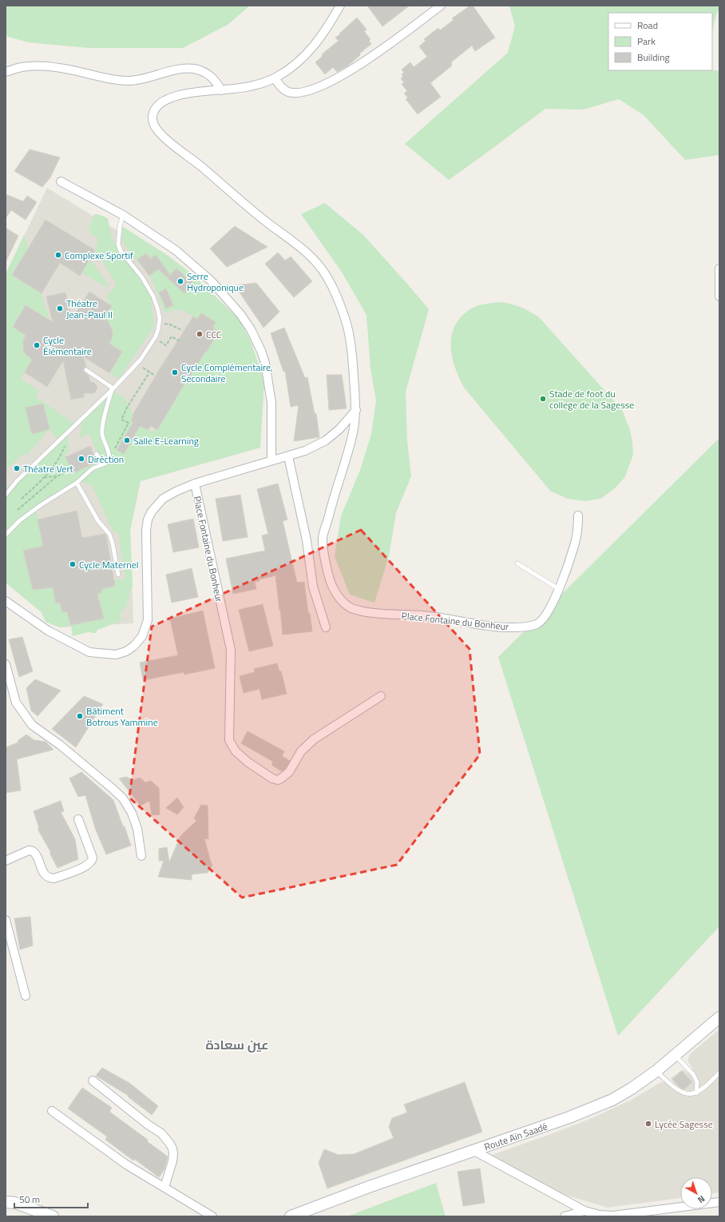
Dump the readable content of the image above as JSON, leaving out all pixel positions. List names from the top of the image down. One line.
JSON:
{"streets":{"street":["Place Fontaine du Bonheur","Route Aïn Saadé"]},"districts":["عين سعادة"],"places":["Complexe Sportif","Serre Hydroponique","Théatre Jean-Paul II","CCC","Cycle Élémentaire","Cycle Complémentaire, Secondaire","Stade de foot du college de la Sagesse","Salle E-Learning","Diréction","Théatre Vert","Cycle Maternel","Bâtiment Botrous Yammine","Lycée Sagesse"],"legend":["Road","Park","Building"],"scale_bar":"50 m","north":"bottom right"}
